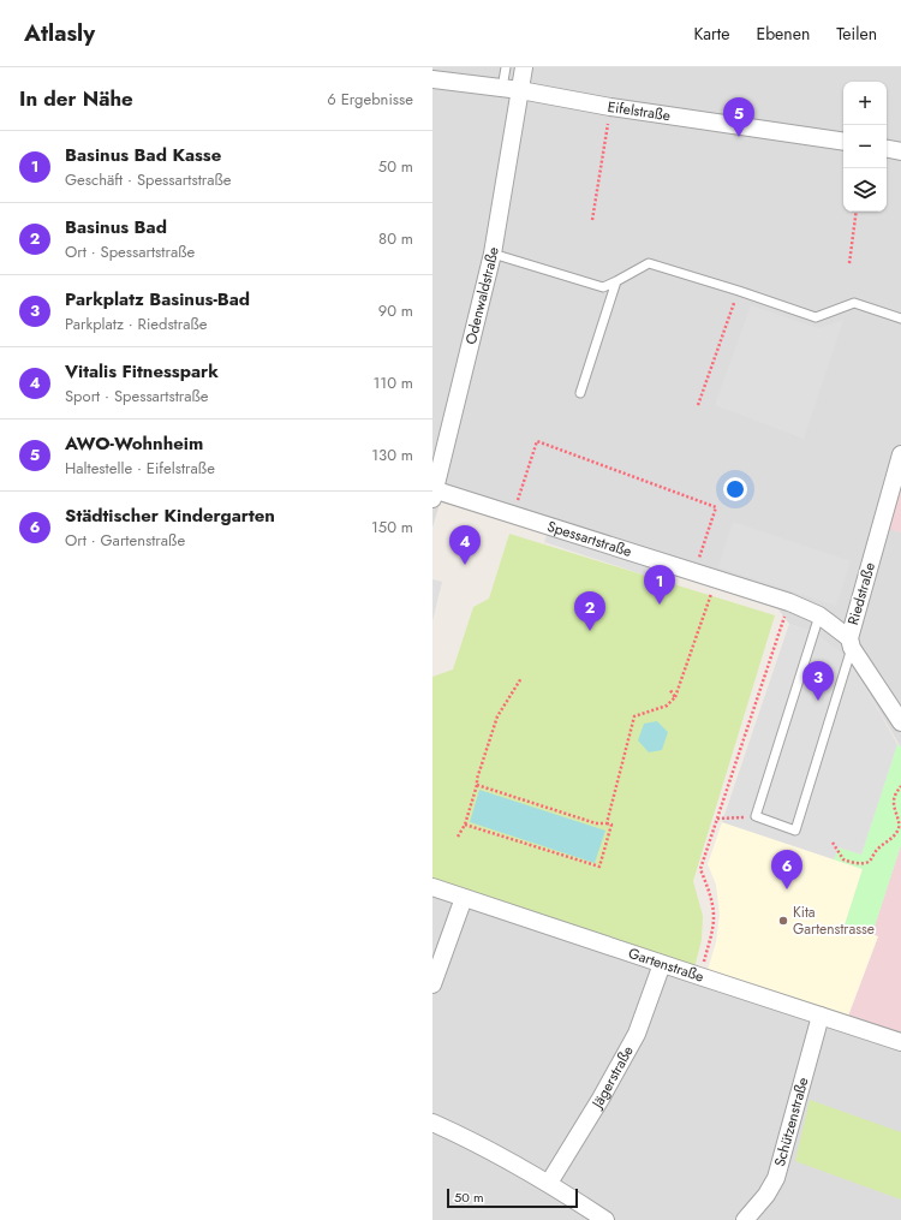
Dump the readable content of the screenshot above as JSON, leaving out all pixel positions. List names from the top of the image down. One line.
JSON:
{"streets":{"street":["Eifelstraße","Odenwaldstraße","Spessartstraße","Riedstraße","Gartenstraße","Jägerstraße","Schützenstraße"]},"crossings":[["Eifelstraße","Odenwaldstraße"],["Odenwaldstraße","Spessartstraße"],["Spessartstraße","Riedstraße"],["Gartenstraße","Jägerstraße"],["Gartenstraße","Schützenstraße"]],"places":["Kita Gartenstrasse"],"scale_bar":"50 m","page":{"header":"Atlasly","nav":["Karte","Ebenen","Teilen"],"heading":["In der Nähe","6 Ergebnisse"],"map_buttons":["+","−"],"pins":["5","4","1","2","3","6"],"list":[{"mark":"1","name":"Basinus Bad Kasse","note":"Geschäft · Spessartstraße","value":"50 m"},{"mark":"2","name":"Basinus Bad","note":"Ort · Spessartstraße","value":"80 m"},{"mark":"3","name":"Parkplatz Basinus-Bad","note":"Parkplatz · Riedstraße","value":"90 m"},{"mark":"4","name":"Vitalis Fitnesspark","note":"Sport · Spessartstraße","value":"110 m"},{"mark":"5","name":"AWO-Wohnheim","note":"Haltestelle · Eifelstraße","value":"130 m"},{"mark":"6","name":"Städtischer Kindergarten","note":"Ort · Gartenstraße","value":"150 m"}],"scale":"50 m"}}
